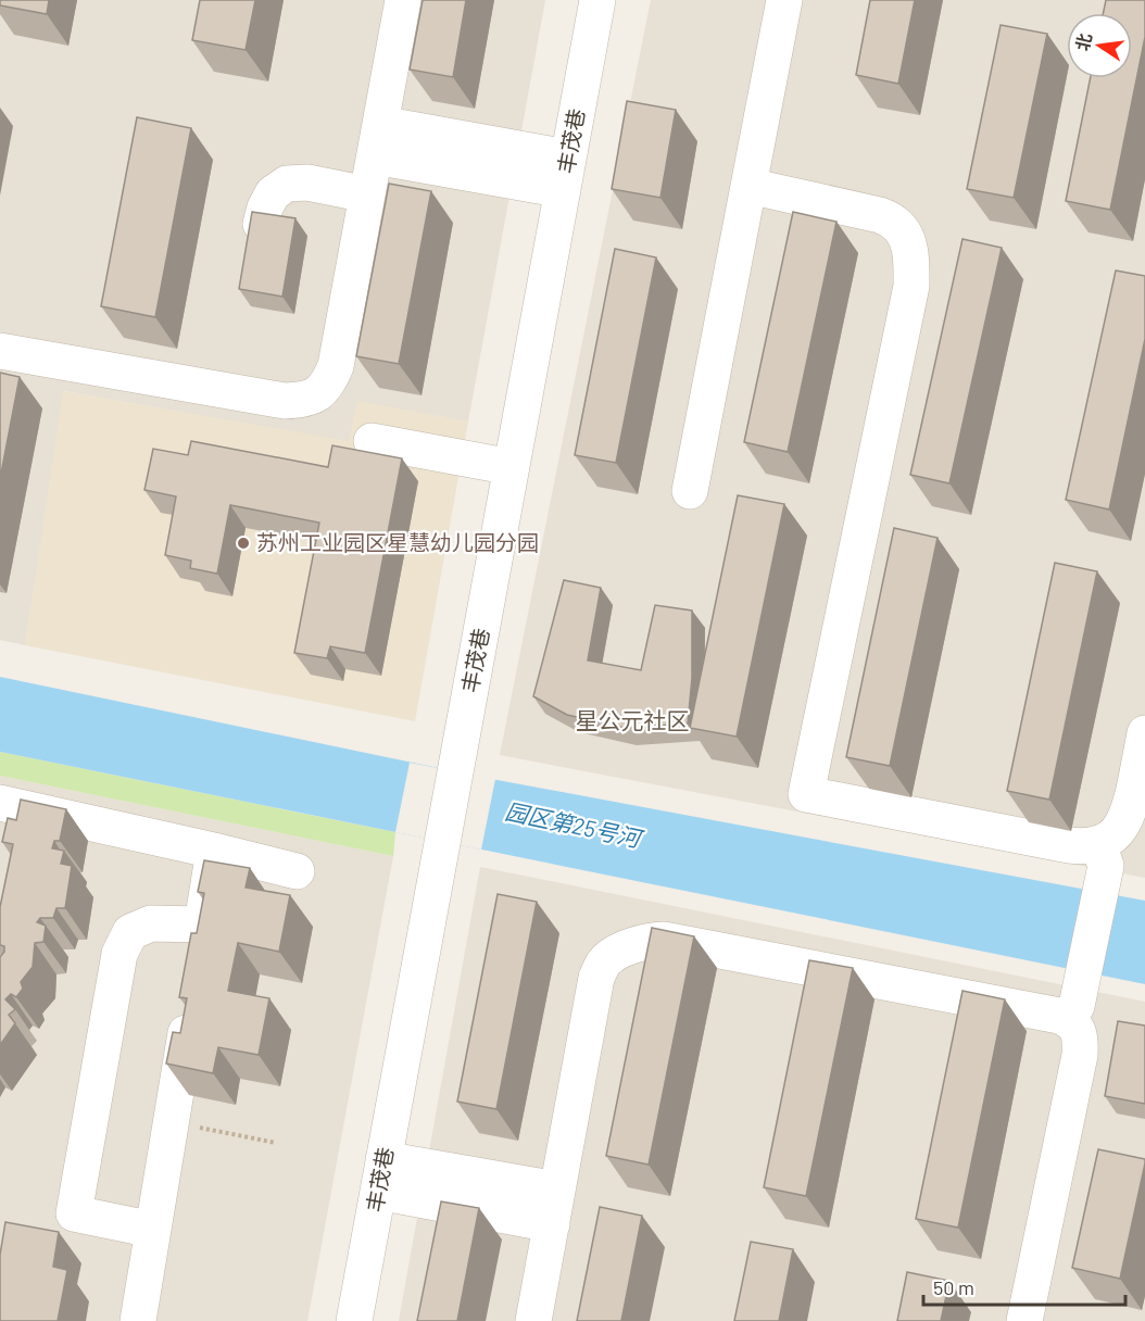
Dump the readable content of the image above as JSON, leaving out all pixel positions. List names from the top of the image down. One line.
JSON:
{"streets":{"street":["丰茂巷"]},"districts":["星公元社区"],"water":["园区第25号河"],"places":["苏州工业园区星慧幼儿园分园"],"scale_bar":"50 m","north":"left"}
